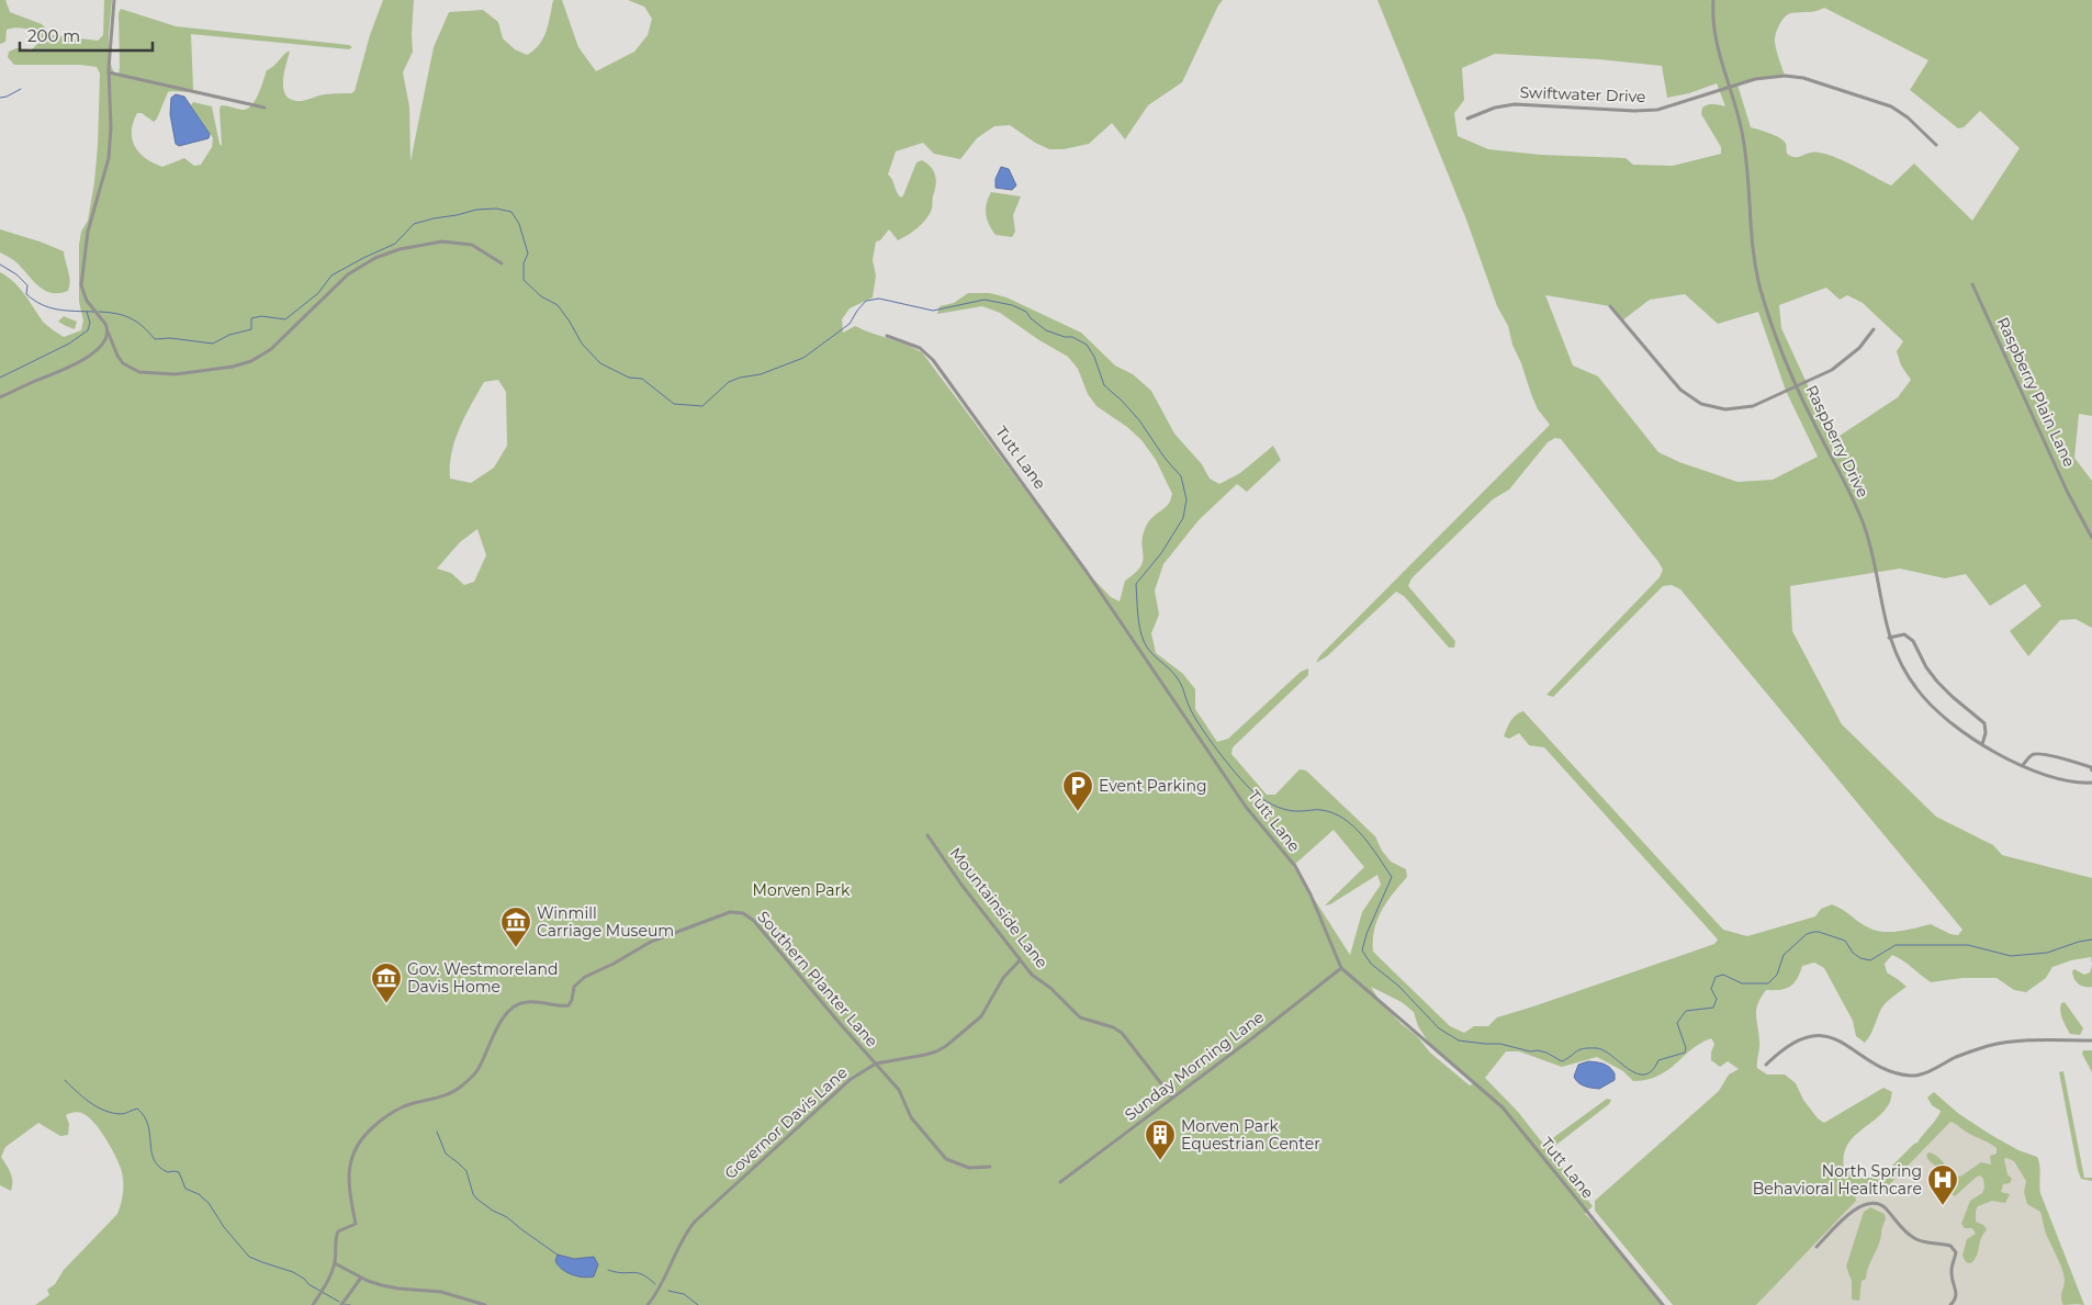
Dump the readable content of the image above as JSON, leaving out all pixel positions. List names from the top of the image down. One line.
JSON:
{"streets":{"street":["Swiftwater Drive","Raspberry Plain Lane","Raspberry Drive","Tutt Lane","Mountainside Lane","Southern Planter Lane","Sunday Morning Lane","Governor Davis Lane"]},"crossings":[["Swiftwater Drive","Raspberry Drive"],["Tutt Lane","Sunday Morning Lane"],["Mountainside Lane","Sunday Morning Lane"],["Mountainside Lane","Governor Davis Lane"],["Southern Planter Lane","Governor Davis Lane"]],"parks":["Morven Park"],"places":{"parking":["Event Parking"],"museum":["Winmill Carriage Museum","Gov. Westmoreland Davis Home"],"building":["Morven Park Equestrian Center"],"hospital":["North Spring Behavioral Healthcare"]},"scale_bar":"200 m"}
